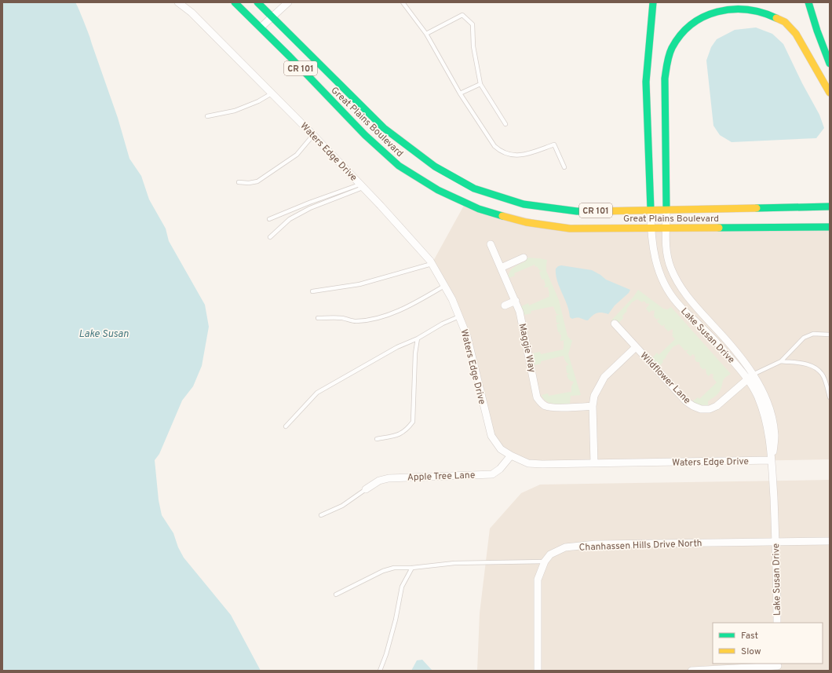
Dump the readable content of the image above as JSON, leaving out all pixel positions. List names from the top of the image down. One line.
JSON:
{"streets":{"main road":["CR 101","Great Plains Boulevard"],"street":["Waters Edge Drive","Lake Susan Drive","Maggie Way","Wildflower Lane","Apple Tree Lane","Chanhassen Hills Drive North"]},"crossings":[["Great Plains Boulevard","Lake Susan Drive"],["Waters Edge Drive","Lake Susan Drive"],["Waters Edge Drive","Apple Tree Lane"],["Lake Susan Drive","Wildflower Lane"],["Lake Susan Drive","Chanhassen Hills Drive North"]],"water":["Lake Susan"],"legend":["Fast","Slow"]}
